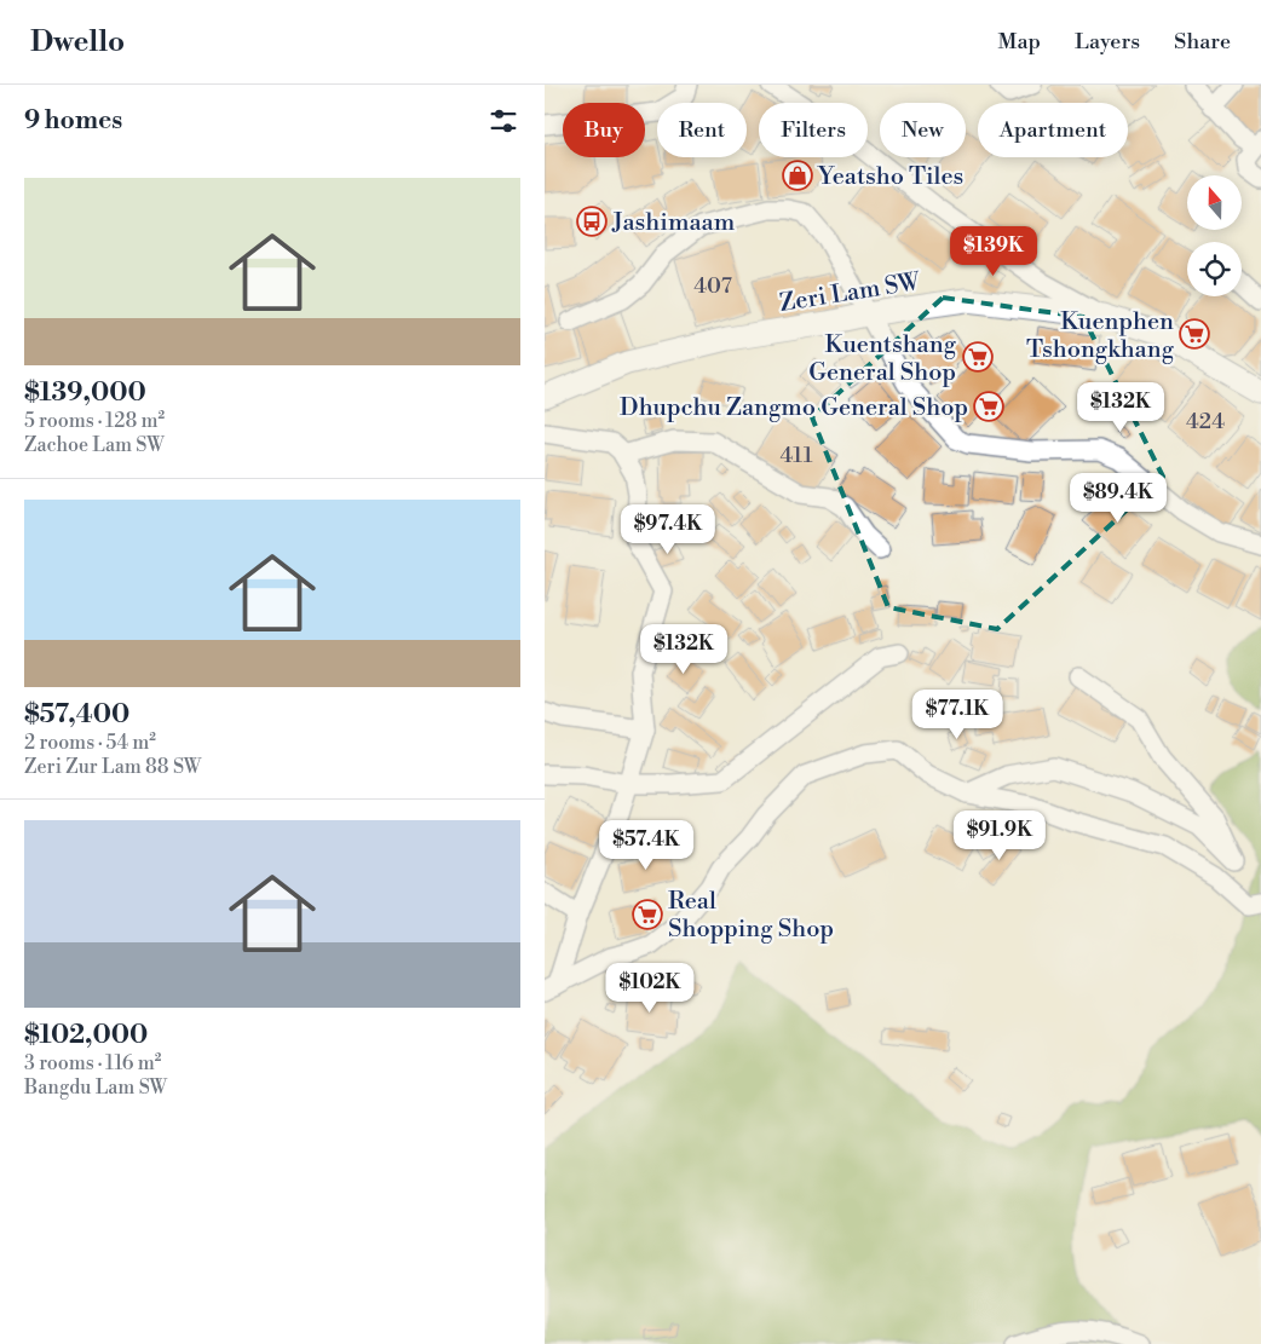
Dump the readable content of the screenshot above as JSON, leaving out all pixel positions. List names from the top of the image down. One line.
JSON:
{"streets":{"street":["Zeri Lam SW"]},"places":{"shop":["Yeatsho Tiles"],"bus stop":["Jashimaam"],"supermarket":["Kuenphen Tshongkhang","Kuentshang General Shop","Dhupchu Zangmo General Shop","Real Shopping Shop"]},"house_numbers":["407","424","411"],"north":"top","page":{"header":"Dwello","nav":["Map","Layers","Share"],"heading":"9 homes","chip":["Buy","Rent","Filters","New","Apartment"],"list":[{"name":"$139,000","note":"5 rooms · 128 m² · Zachoe Lam SW"},{"name":"$57,400","note":"2 rooms · 54 m² · Zeri Zur Lam 88 SW"},{"name":"$102,000","note":"3 rooms · 116 m² · Bangdu Lam SW"}],"price":["$139K","$132K","$89.4K","$97.4K","$132K","$77.1K","$91.9K","$57.4K","$102K"]}}
